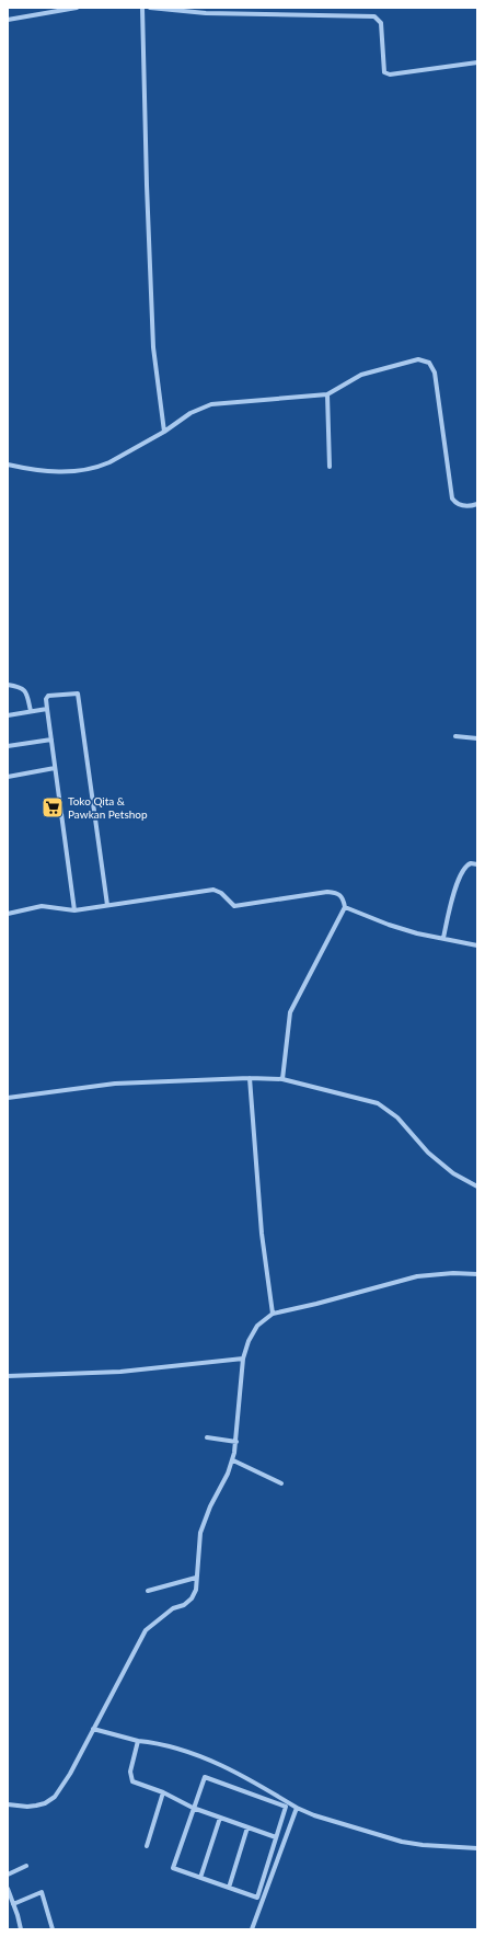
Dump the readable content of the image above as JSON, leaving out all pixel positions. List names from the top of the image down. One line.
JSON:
{"places":{"supermarket":["Toko Qita & Pawkan Petshop"]}}
